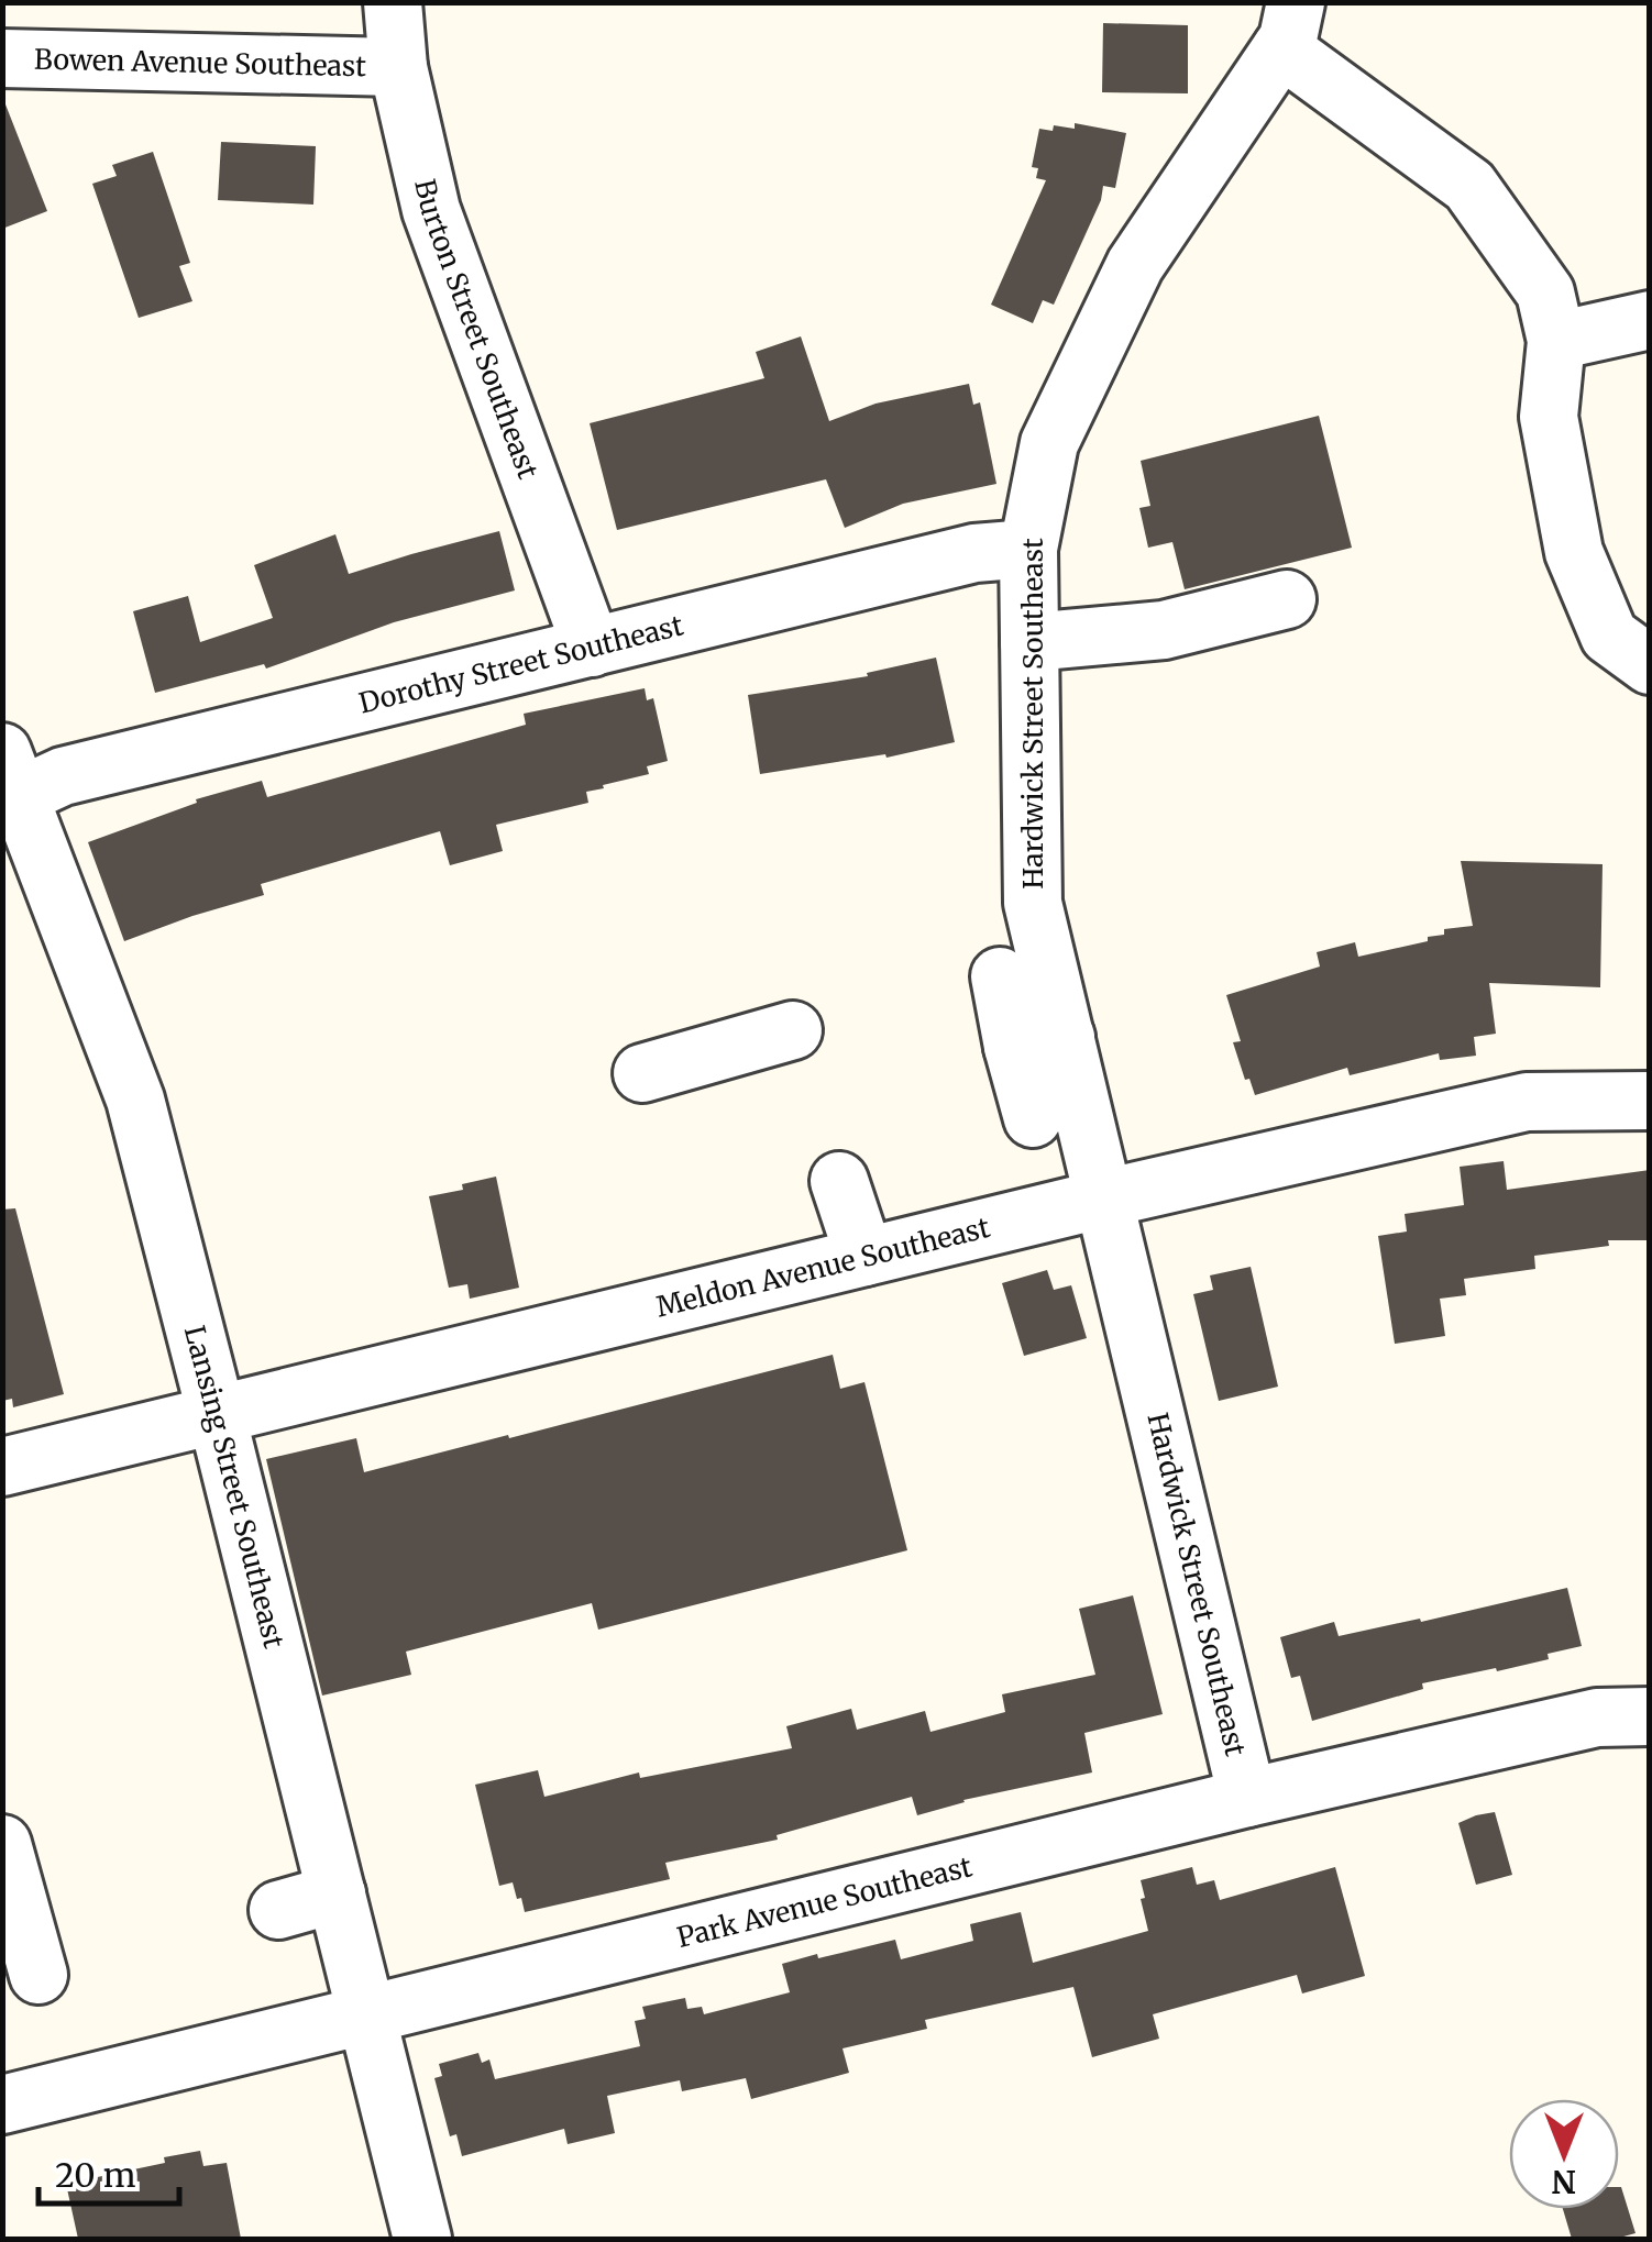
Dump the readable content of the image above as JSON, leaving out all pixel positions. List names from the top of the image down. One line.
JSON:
{"streets":{"street":["Bowen Avenue Southeast","Burton Street Southeast","Dorothy Street Southeast","Hardwick Street Southeast","Meldon Avenue Southeast","Lansing Street Southeast","Park Avenue Southeast"]},"crossings":[["Bowen Avenue Southeast","Burton Street Southeast"],["Burton Street Southeast","Dorothy Street Southeast"],["Dorothy Street Southeast","Hardwick Street Southeast"],["Dorothy Street Southeast","Lansing Street Southeast"],["Hardwick Street Southeast","Meldon Avenue Southeast"],["Hardwick Street Southeast","Park Avenue Southeast"],["Meldon Avenue Southeast","Lansing Street Southeast"],["Lansing Street Southeast","Park Avenue Southeast"]],"scale_bar":"20 m","north":"bottom"}
